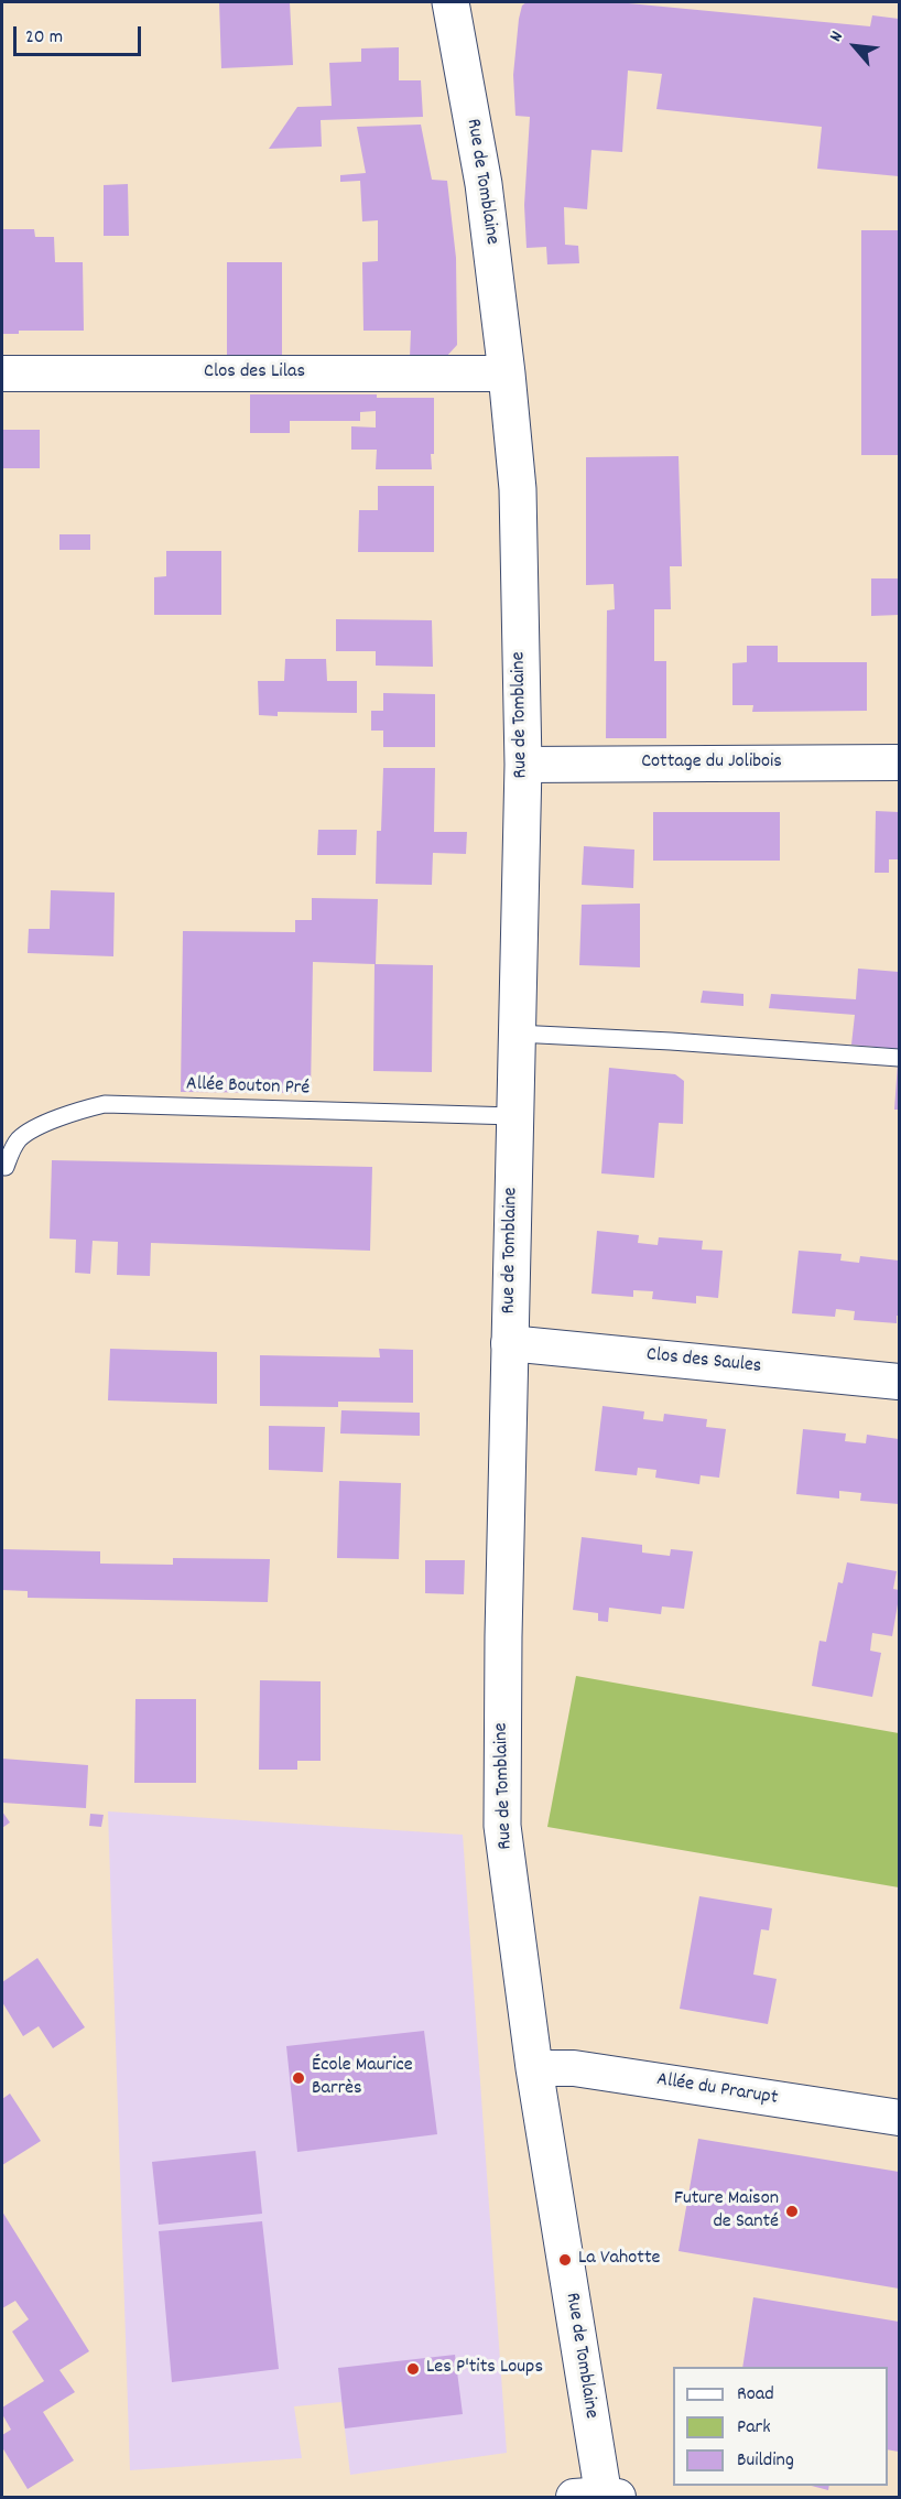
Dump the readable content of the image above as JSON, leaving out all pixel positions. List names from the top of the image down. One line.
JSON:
{"streets":{"main road":["Rue de Tomblaine"],"street":["Clos des Lilas","Cottage du Jolibois","Clos des Saules","Allée du Prarupt"],"lane":["Allée Bouton Pré"]},"crossings":[["Rue de Tomblaine","Clos des Lilas"],["Rue de Tomblaine","Cottage du Jolibois"],["Rue de Tomblaine","Allée Bouton Pré"],["Rue de Tomblaine","Clos des Saules"],["Rue de Tomblaine","Allée du Prarupt"]],"places":["École Maurice Barrès","Future Maison de Santé","La Vahotte","Les P'tits Loups"],"legend":["Road","Park","Building"],"scale_bar":"20 m","north":"top left"}
